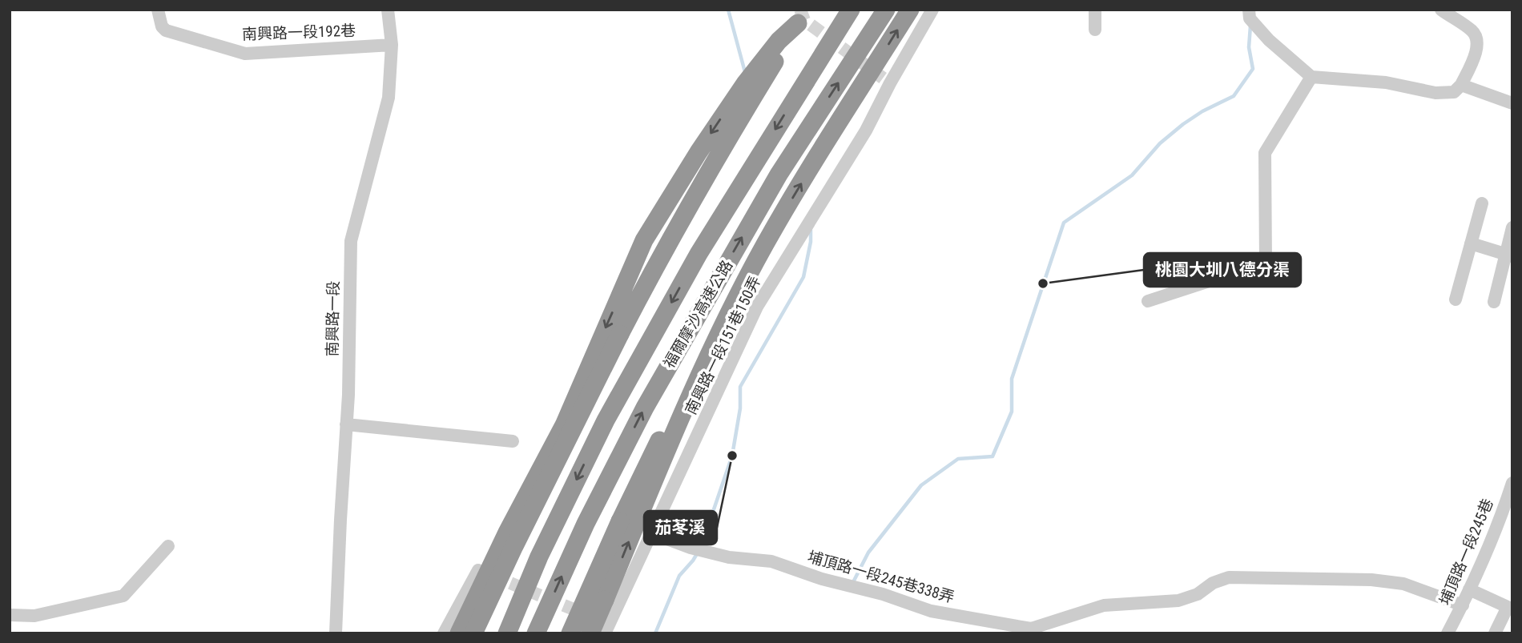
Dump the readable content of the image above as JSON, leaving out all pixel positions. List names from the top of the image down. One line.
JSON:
{"streets":{"highway":["福爾摩沙高速公路"],"street":["南興路一段192巷","南興路一段","南興路一段151巷150弄","埔頂路一段245巷","埔頂路一段245巷338弄"]},"crossings":[["南興路一段192巷","南興路一段"],["南興路一段151巷150弄","埔頂路一段245巷338弄"],["埔頂路一段245巷","埔頂路一段245巷338弄"]],"places":["桃園大圳八德分渠","茄苳溪"]}
